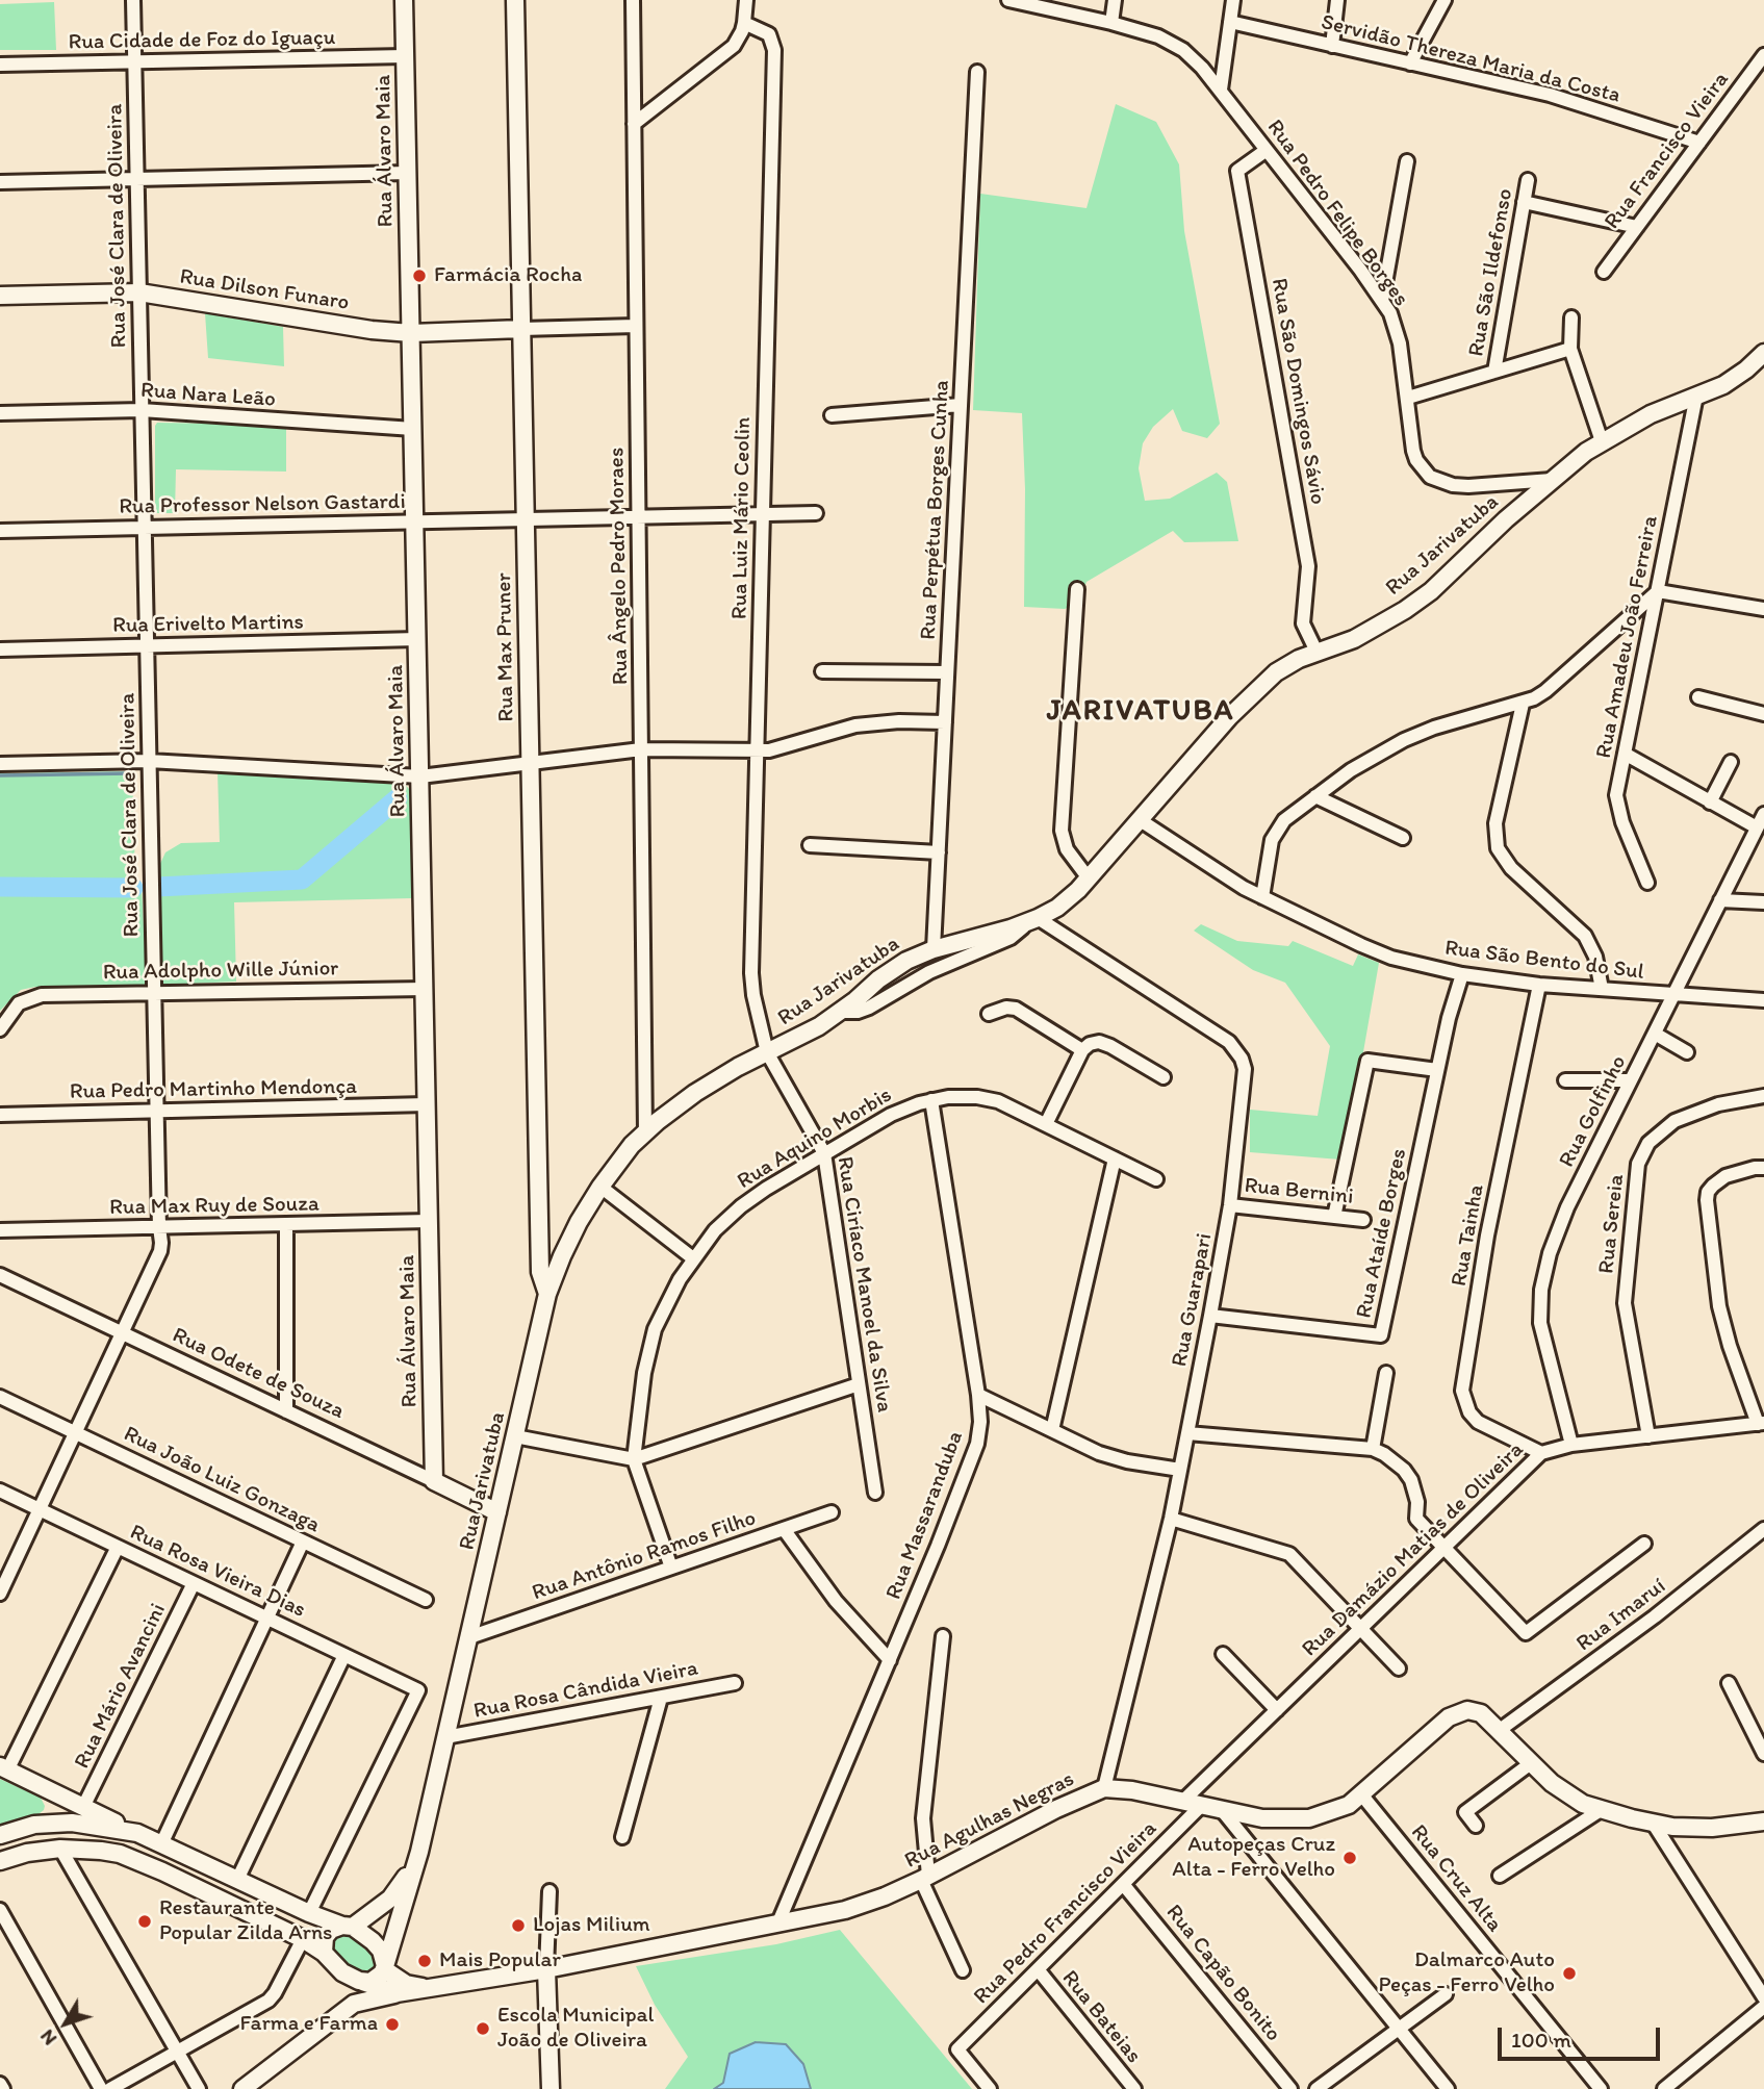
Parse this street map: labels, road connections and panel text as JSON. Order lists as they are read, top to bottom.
{
  "streets": {
    "street": [
      "Rua Cidade de Foz do Iguaçu",
      "Servidão Thereza Maria da Costa",
      "Rua Álvaro Maia",
      "Rua Francisco Vieira",
      "Rua Pedro Felipe Borges",
      "Rua José Clara de Oliveira",
      "Rua São Ildefonso",
      "Rua Dilson Funaro",
      "Rua São Domingos Sávio",
      "Rua Nara Leão",
      "Rua Professor Nelson Gastardi",
      "Rua Perpétua Borges Cunha",
      "Rua Luiz Mário Ceolin",
      "Rua Jarivatuba",
      "Rua Ângelo Pedro Moraes",
      "Rua Erivelto Martins",
      "Rua Amadeu João Ferreira",
      "Rua Max Pruner",
      "Rua São Bento do Sul",
      "Rua Adolpho Wille Júnior",
      "Rua Pedro Martinho Mendonça",
      "Rua Golfinho",
      "Rua Aquino Morbis",
      "Rua Bernini",
      "Rua Max Ruy de Souza",
      "Rua Sereia",
      "Rua Ataíde Borges",
      "Rua Tainha",
      "Rua Ciríaco Manoel da Silva",
      "Rua Guarapari",
      "Rua Odete de Souza",
      "Rua João Luiz Gonzaga",
      "Rua Massaranduba",
      "Rua Damázio Matias de Oliveira",
      "Rua Antônio Ramos Filho",
      "Rua Rosa Vieira Dias",
      "Rua Imaruí",
      "Rua Mário Avancini",
      "Rua Rosa Cândida Vieira",
      "Rua Agulhas Negras",
      "Rua Cruz Alta",
      "Rua Pedro Francisco Vieira",
      "Rua Capão Bonito",
      "Rua Bateias"
    ]
  },
  "crossings": [
    ["Rua Cidade de Foz do Iguaçu", "Rua Álvaro Maia"],
    ["Rua Cidade de Foz do Iguaçu", "Rua José Clara de Oliveira"],
    ["Servidão Thereza Maria da Costa", "Rua Francisco Vieira"],
    ["Rua Álvaro Maia", "Rua Dilson Funaro"],
    ["Rua Álvaro Maia", "Rua Nara Leão"],
    ["Rua Álvaro Maia", "Rua Professor Nelson Gastardi"],
    ["Rua Álvaro Maia", "Rua Erivelto Martins"],
    ["Rua Álvaro Maia", "Rua Adolpho Wille Júnior"],
    ["Rua Álvaro Maia", "Rua Pedro Martinho Mendonça"],
    ["Rua Álvaro Maia", "Rua Max Ruy de Souza"],
    ["Rua Álvaro Maia", "Rua Odete de Souza"],
    ["Rua Pedro Felipe Borges", "Rua São Domingos Sávio"],
    ["Rua Pedro Felipe Borges", "Rua Jarivatuba"],
    ["Rua José Clara de Oliveira", "Rua Dilson Funaro"],
    ["Rua José Clara de Oliveira", "Rua Nara Leão"],
    ["Rua José Clara de Oliveira", "Rua Professor Nelson Gastardi"],
    ["Rua José Clara de Oliveira", "Rua Erivelto Martins"],
    ["Rua José Clara de Oliveira", "Rua Adolpho Wille Júnior"],
    ["Rua José Clara de Oliveira", "Rua Pedro Martinho Mendonça"],
    ["Rua José Clara de Oliveira", "Rua Max Ruy de Souza"],
    ["Rua José Clara de Oliveira", "Rua Odete de Souza"],
    ["Rua José Clara de Oliveira", "Rua João Luiz Gonzaga"],
    ["Rua José Clara de Oliveira", "Rua Rosa Vieira Dias"],
    ["Rua Dilson Funaro", "Rua Max Pruner"],
    ["Rua São Domingos Sávio", "Rua Jarivatuba"],
    ["Rua Professor Nelson Gastardi", "Rua Luiz Mário Ceolin"],
    ["Rua Professor Nelson Gastardi", "Rua Ângelo Pedro Moraes"],
    ["Rua Professor Nelson Gastardi", "Rua Max Pruner"],
    ["Rua Perpétua Borges Cunha", "Rua Jarivatuba"],
    ["Rua Luiz Mário Ceolin", "Rua Jarivatuba"],
    ["Rua Luiz Mário Ceolin", "Rua Ciríaco Manoel da Silva"],
    ["Rua Jarivatuba", "Rua Ângelo Pedro Moraes"],
    ["Rua Jarivatuba", "Rua Amadeu João Ferreira"],
    ["Rua Jarivatuba", "Rua Max Pruner"],
    ["Rua Jarivatuba", "Rua São Bento do Sul"],
    ["Rua Jarivatuba", "Rua Ciríaco Manoel da Silva"],
    ["Rua Jarivatuba", "Rua Guarapari"],
    ["Rua Jarivatuba", "Rua Odete de Souza"],
    ["Rua Jarivatuba", "Rua Antônio Ramos Filho"],
    ["Rua Jarivatuba", "Rua Rosa Cândida Vieira"],
    ["Rua Jarivatuba", "Rua Agulhas Negras"],
    ["Rua São Bento do Sul", "Rua Golfinho"],
    ["Rua São Bento do Sul", "Rua Ataíde Borges"],
    ["Rua São Bento do Sul", "Rua Tainha"],
    ["Rua Golfinho", "Rua Damázio Matias de Oliveira"],
    ["Rua Aquino Morbis", "Rua Ciríaco Manoel da Silva"],
    ["Rua Aquino Morbis", "Rua Massaranduba"],
    ["Rua Aquino Morbis", "Rua Antônio Ramos Filho"],
    ["Rua Bernini", "Rua Guarapari"],
    ["Rua Sereia", "Rua Damázio Matias de Oliveira"],
    ["Rua Ataíde Borges", "Rua Guarapari"],
    ["Rua Tainha", "Rua Damázio Matias de Oliveira"],
    ["Rua Guarapari", "Rua Agulhas Negras"],
    ["Rua Massaranduba", "Rua Agulhas Negras"],
    ["Rua Damázio Matias de Oliveira", "Rua Agulhas Negras"],
    ["Rua Rosa Vieira Dias", "Rua Mário Avancini"],
    ["Rua Imaruí", "Rua Agulhas Negras"],
    ["Rua Agulhas Negras", "Rua Cruz Alta"],
    ["Rua Agulhas Negras", "Rua Pedro Francisco Vieira"],
    ["Rua Pedro Francisco Vieira", "Rua Capão Bonito"],
    ["Rua Pedro Francisco Vieira", "Rua Bateias"]
  ],
  "districts": ["JARIVATUBA"],
  "places": [
    "Farmácia Rocha",
    "Autopeças Cruz Alta - Ferro Velho",
    "Restaurante Popular Zilda Arns",
    "Lojas Milium",
    "Mais Popular",
    "Dalmarco Auto Peças - Ferro Velho",
    "Farma e Farma",
    "Escola Municipal João de Oliveira"
  ],
  "scale_bar": "100 m",
  "north": "bottom left"
}
